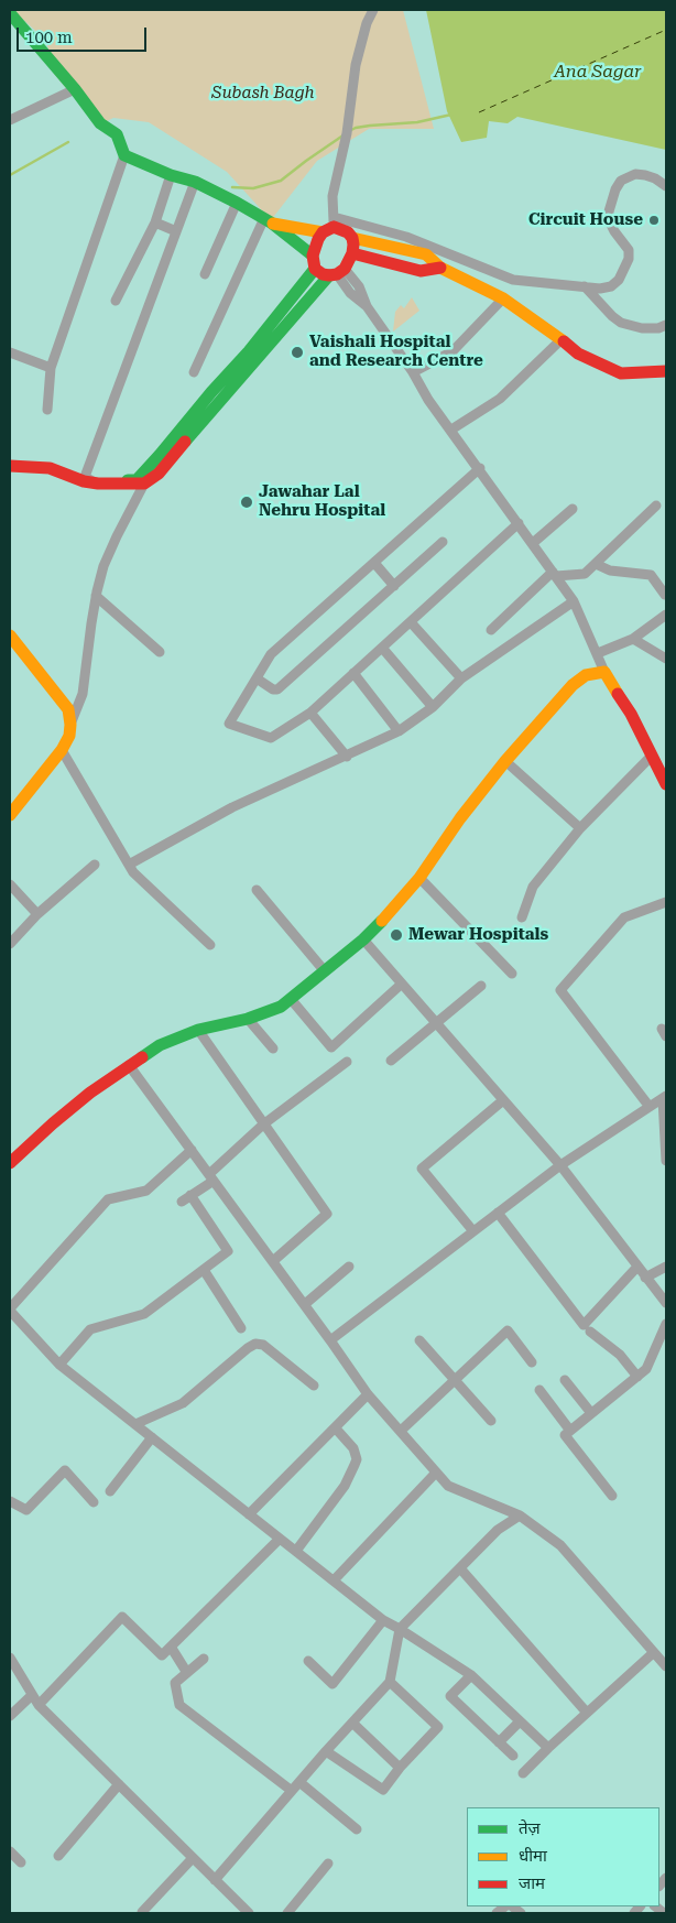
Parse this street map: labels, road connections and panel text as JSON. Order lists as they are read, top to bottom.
{
  "water": ["Ana Sagar"],
  "parks": ["Subash Bagh"],
  "places": [
    "Circuit House",
    "Vaishali Hospital and Research Centre",
    "Jawahar Lal Nehru Hospital",
    "Mewar Hospitals"
  ],
  "legend": ["तेज़", "धीमा", "जाम"],
  "scale_bar": "100 m"
}
